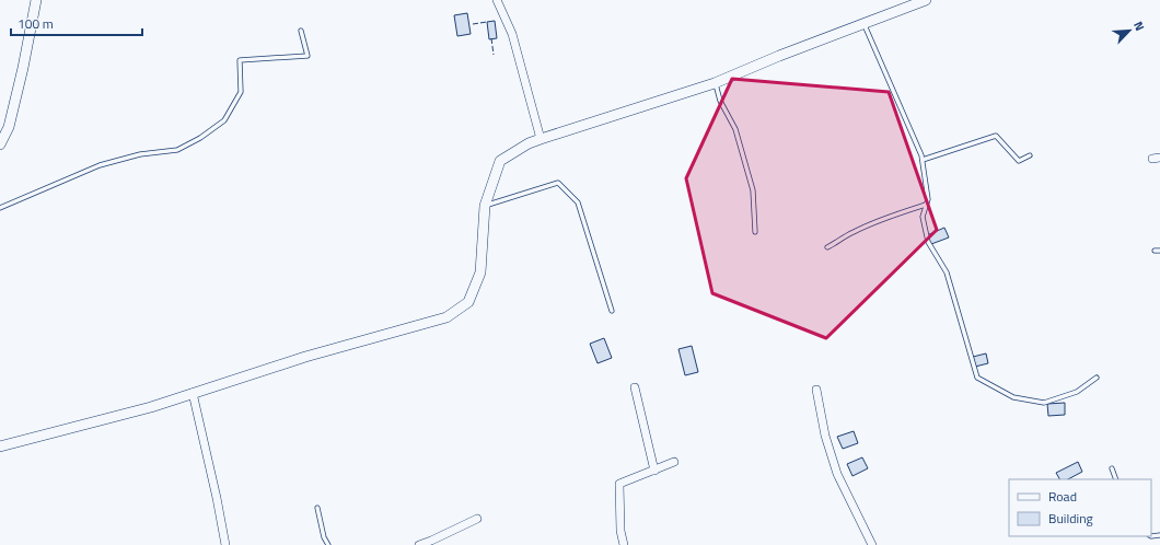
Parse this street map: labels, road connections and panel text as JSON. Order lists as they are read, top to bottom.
{
  "legend": ["Road", "Building"],
  "scale_bar": "100 m",
  "north": "top right"
}
